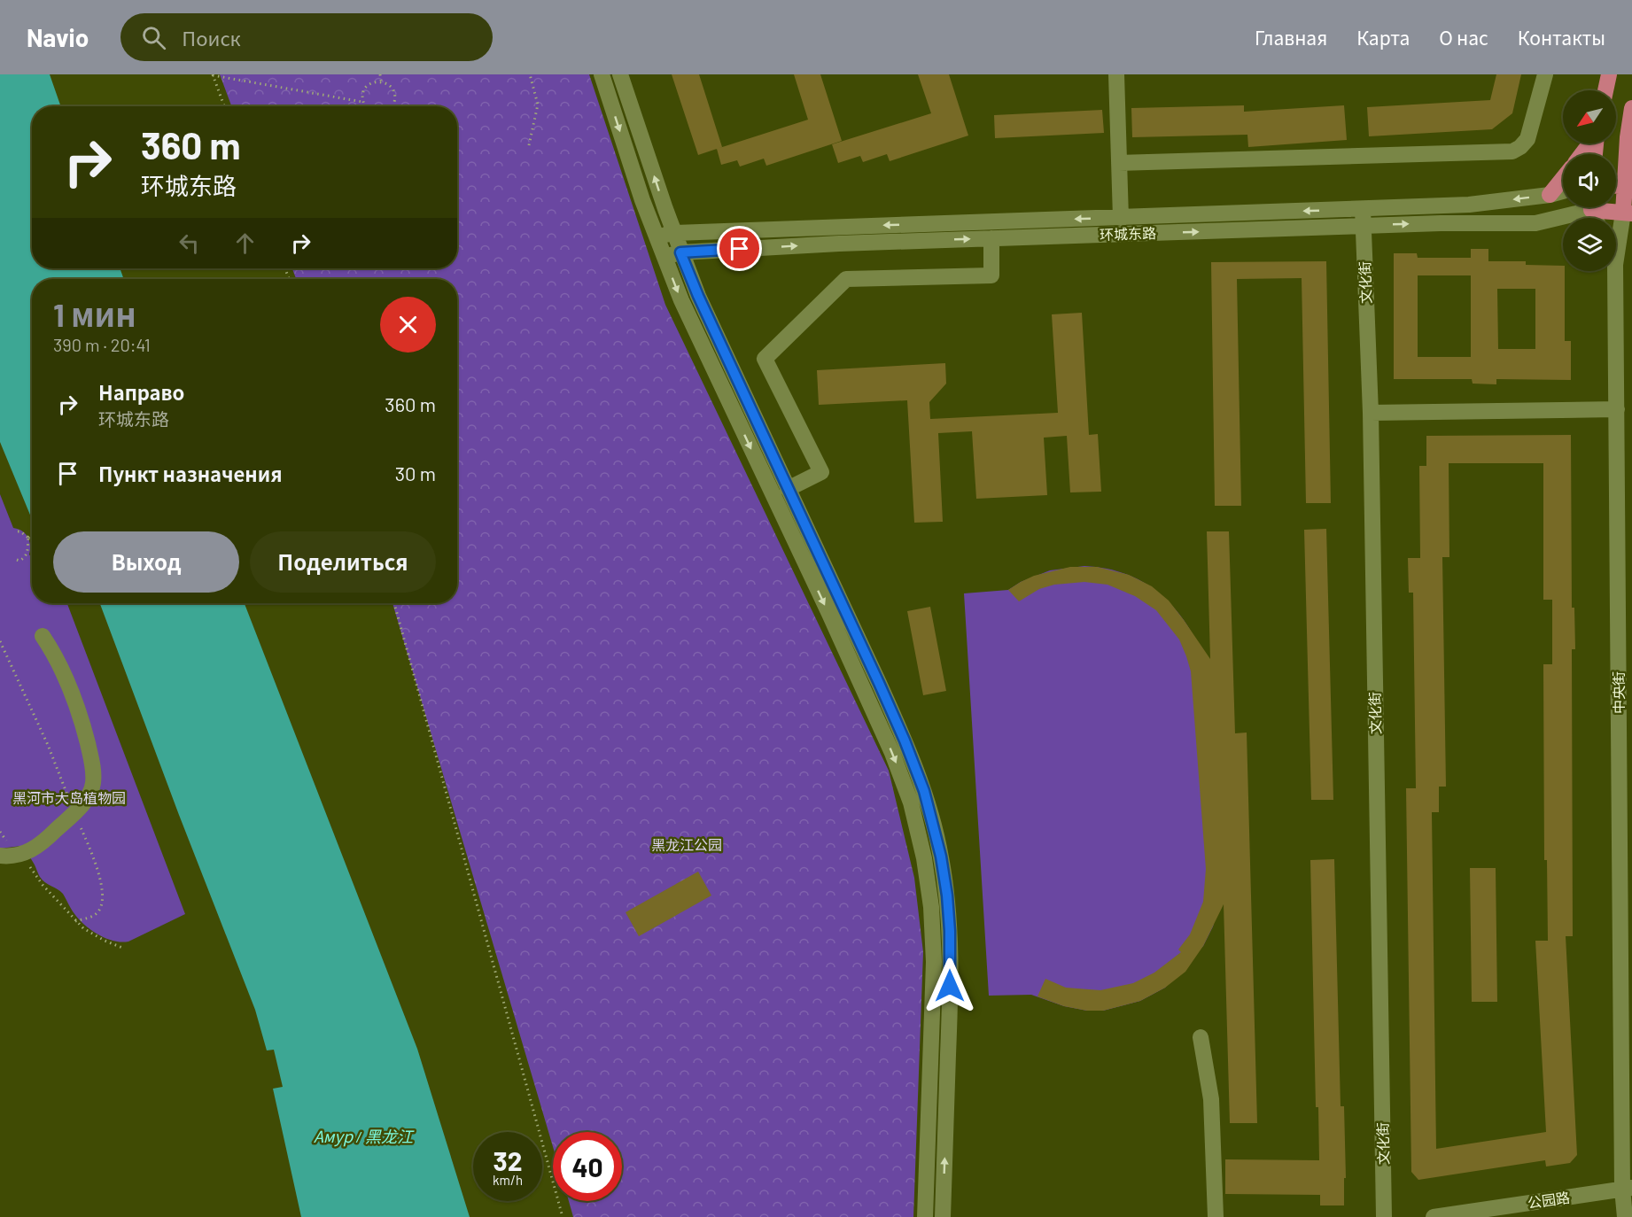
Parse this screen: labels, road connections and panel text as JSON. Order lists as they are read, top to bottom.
{
  "streets": {
    "street": [
      "环城东路",
      "文化街",
      "中央街",
      "公园路"
    ]
  },
  "crossings": [
    ["环城东路", "文化街"],
    ["中央街", "公园路"]
  ],
  "water": ["Амур / 黑龙江"],
  "parks": ["黑河市大岛植物园", "黑龙江公园"],
  "north": "bottom left",
  "page": {
    "header": "Navio",
    "search": "Поиск",
    "nav": [
      "Главная",
      "Карта",
      "О нас",
      "Контакты"
    ],
    "turn": ["360 m", "环城东路"],
    "heading": ["1 мин", "390 m · 20:41"],
    "list": [
      {
        "name": "Направо",
        "note": "环城东路",
        "value": "360 m"
      },
      {
        "name": "Пункт назначения",
        "value": "30 m"
      }
    ],
    "buttons": ["Выход", "Поделиться"],
    "speed": "32 km/h",
    "limit": "40"
  }
}
